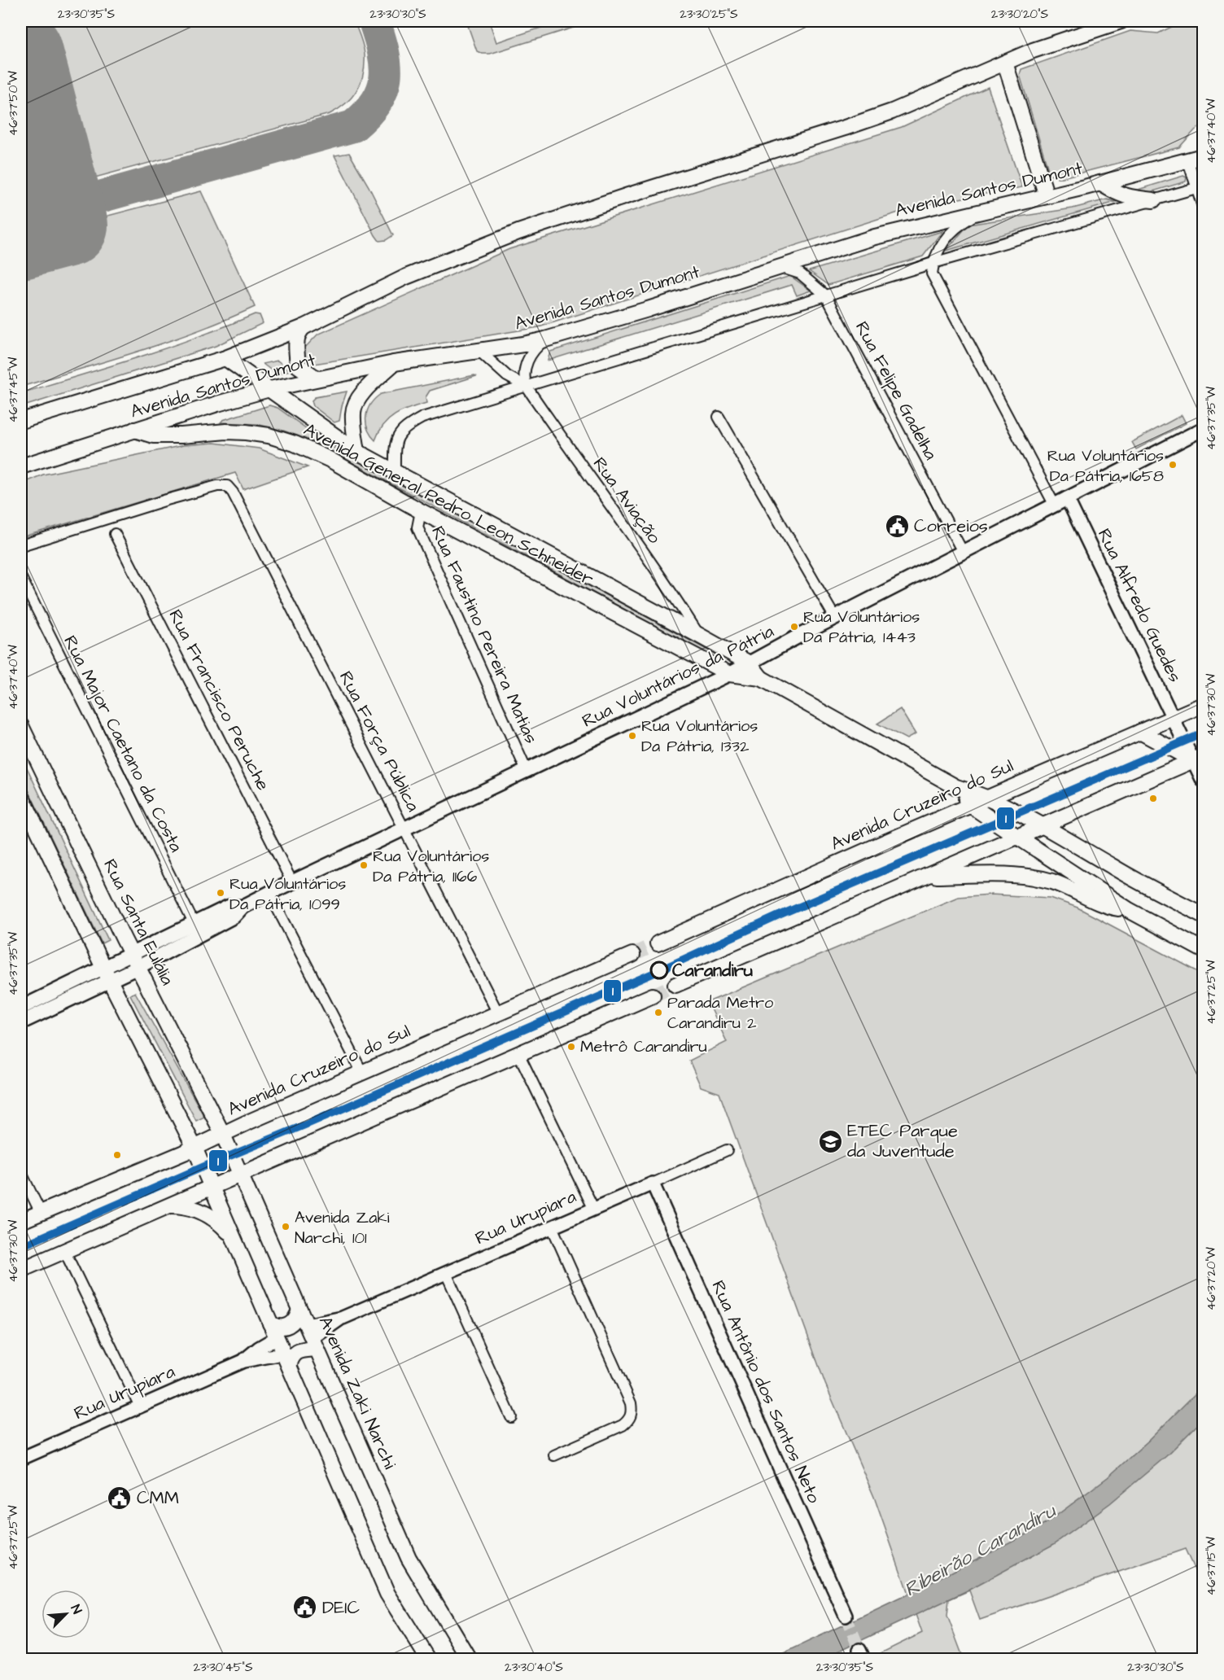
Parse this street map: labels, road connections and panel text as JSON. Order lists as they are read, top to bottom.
{
  "streets": {
    "main road": [
      "Avenida Santos Dumont",
      "Avenida General Pedro Leon Schneider",
      "Rua Voluntários da Pátria",
      "Avenida Cruzeiro do Sul",
      "Rua Santa Eulália",
      "Avenida Zaki Narchi"
    ],
    "street": [
      "Rua Felipe Gadelha",
      "Rua Aviação",
      "Rua Alfredo Guedes",
      "Rua Faustino Pereira Matias",
      "Rua Francisco Peruche",
      "Rua Força Pública",
      "Rua Major Caetano da Costa",
      "Rua Urupiara",
      "Rua Antônio dos Santos Neto"
    ]
  },
  "crossings": [
    ["Avenida Santos Dumont", "Rua Felipe Gadelha"],
    ["Avenida Santos Dumont", "Rua Aviação"],
    ["Avenida Santos Dumont", "Avenida General Pedro Leon Schneider"],
    ["Rua Felipe Gadelha", "Rua Voluntários da Pátria"],
    ["Rua Aviação", "Avenida General Pedro Leon Schneider"],
    ["Avenida General Pedro Leon Schneider", "Rua Faustino Pereira Matias"],
    ["Avenida General Pedro Leon Schneider", "Rua Voluntários da Pátria"],
    ["Rua Alfredo Guedes", "Rua Voluntários da Pátria"],
    ["Rua Alfredo Guedes", "Avenida Cruzeiro do Sul"],
    ["Rua Faustino Pereira Matias", "Rua Voluntários da Pátria"],
    ["Rua Voluntários da Pátria", "Rua Francisco Peruche"],
    ["Rua Voluntários da Pátria", "Rua Força Pública"],
    ["Rua Voluntários da Pátria", "Rua Major Caetano da Costa"],
    ["Rua Voluntários da Pátria", "Rua Santa Eulália"],
    ["Rua Força Pública", "Avenida Cruzeiro do Sul"],
    ["Avenida Cruzeiro do Sul", "Rua Santa Eulália"],
    ["Avenida Cruzeiro do Sul", "Avenida Zaki Narchi"],
    ["Rua Santa Eulália", "Avenida Zaki Narchi"],
    ["Rua Urupiara", "Rua Antônio dos Santos Neto"],
    ["Rua Urupiara", "Avenida Zaki Narchi"]
  ],
  "water": ["Ribeirão Carandiru"],
  "places": {
    "other": [
      "Rua Voluntários Da Pátria, 1658",
      "Rua Voluntários Da Pátria, 1443",
      "Rua Voluntários Da Pátria, 1332",
      "Rua Voluntários Da Pátria, 1166",
      "Rua Voluntários Da Pátria, 1099",
      "Carandiru",
      "Parada Metro Carandiru 2",
      "Metrô Carandiru",
      "Avenida Zaki Narchi, 101"
    ],
    "public building": ["Correios", "CMM", "DEIC"],
    "school or university": ["ETEC Parque da Juventude"]
  },
  "lines": ["transit line 1"],
  "north": "top right",
  "coordinates": [
    "23°30'35\"S",
    "23°30'30\"S",
    "23°30'25\"S",
    "23°30'20\"S",
    "46°37'50\"W",
    "46°37'40\"W",
    "46°37'45\"W",
    "46°37'35\"W",
    "46°37'30\"W",
    "46°37'25\"W",
    "46°37'20\"W",
    "46°37'15\"W",
    "23°30'45\"S",
    "23°30'40\"S"
  ]
}
